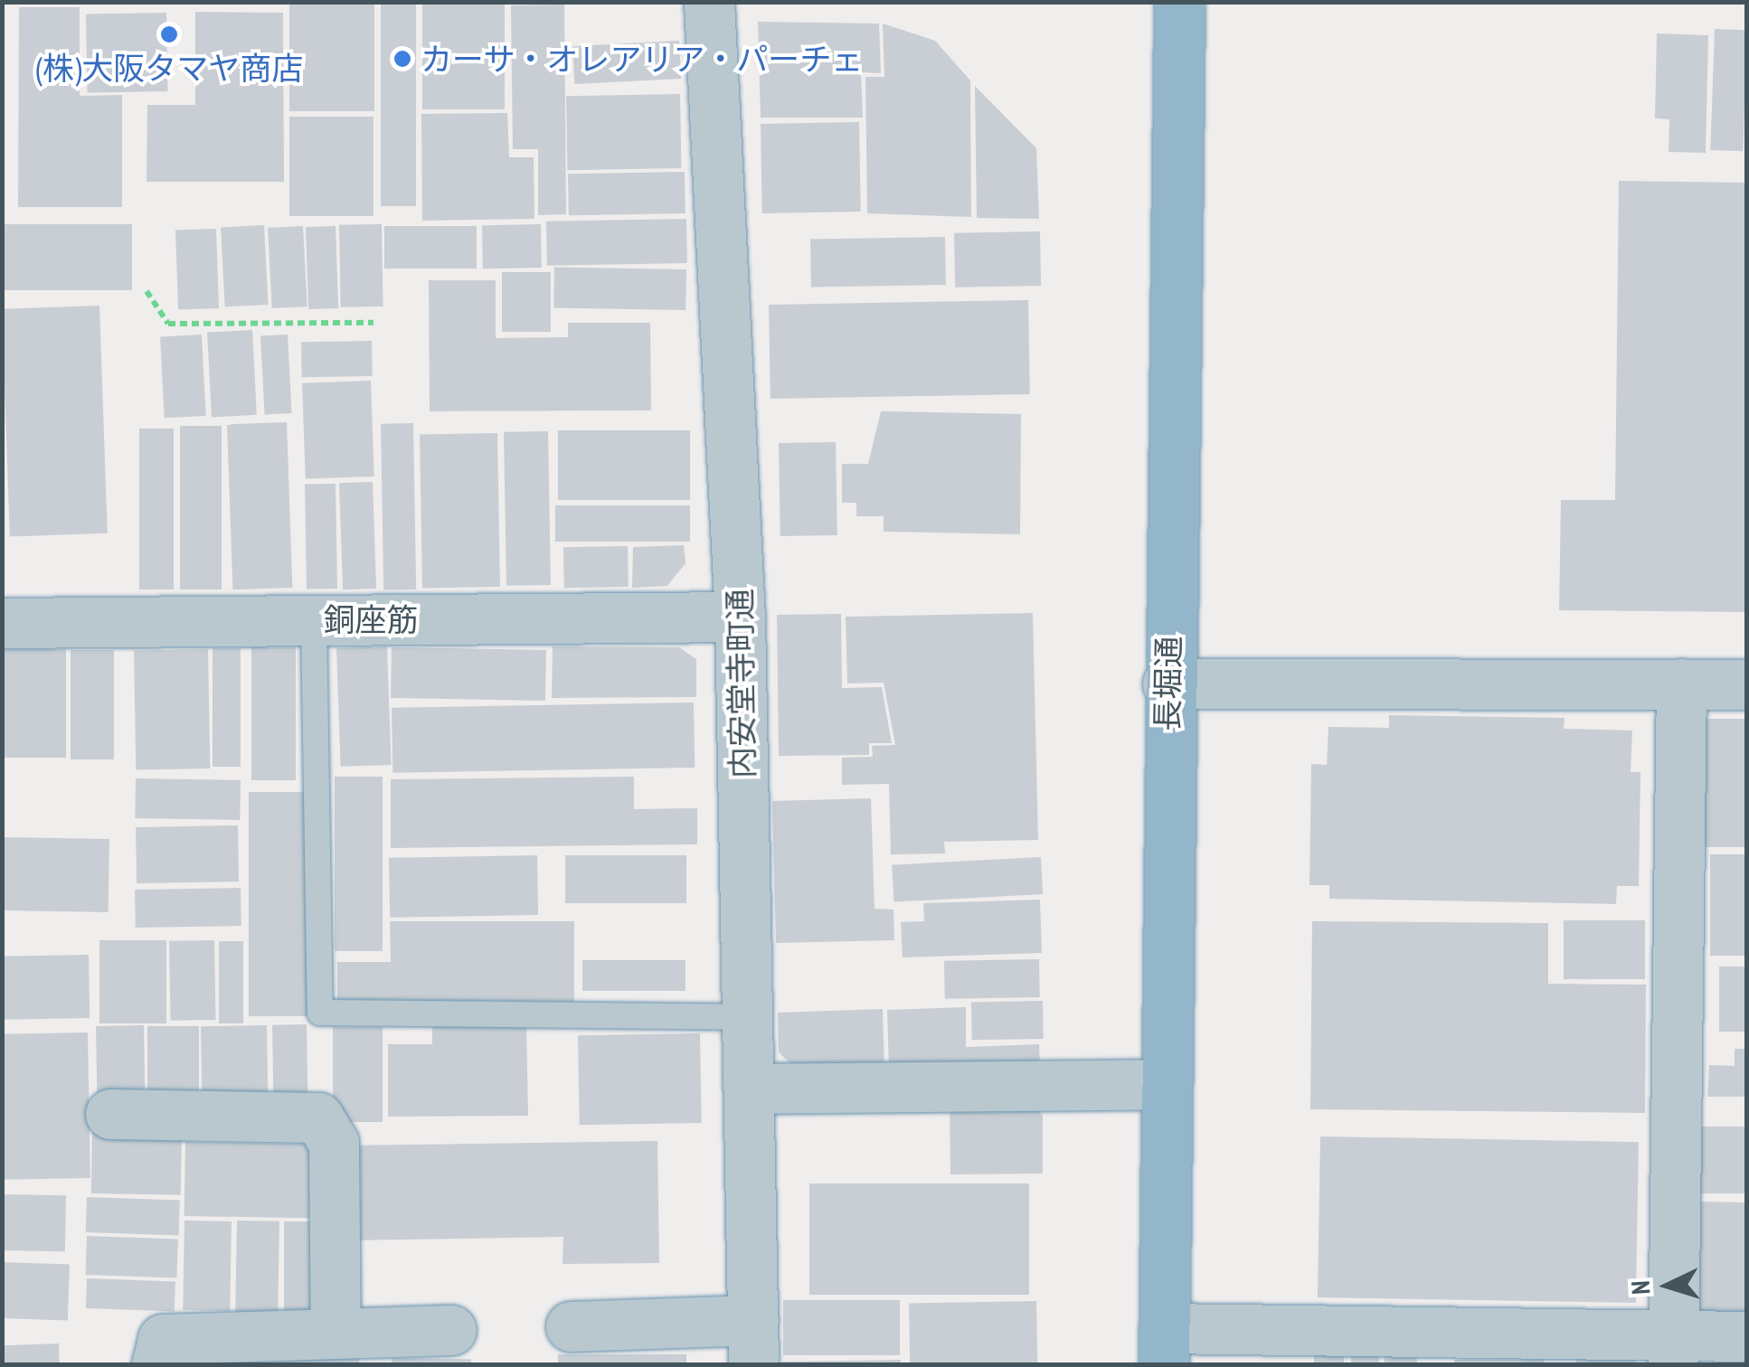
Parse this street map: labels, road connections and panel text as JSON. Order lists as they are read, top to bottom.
{
  "streets": {
    "highway": ["長堀通"],
    "street": ["銅座筋", "内安堂寺町通"]
  },
  "crossings": [
    ["銅座筋", "内安堂寺町通"]
  ],
  "places": ["(株)大阪タマヤ商店", "カーサ・オレアリア・パーチェ"],
  "north": "left"
}
